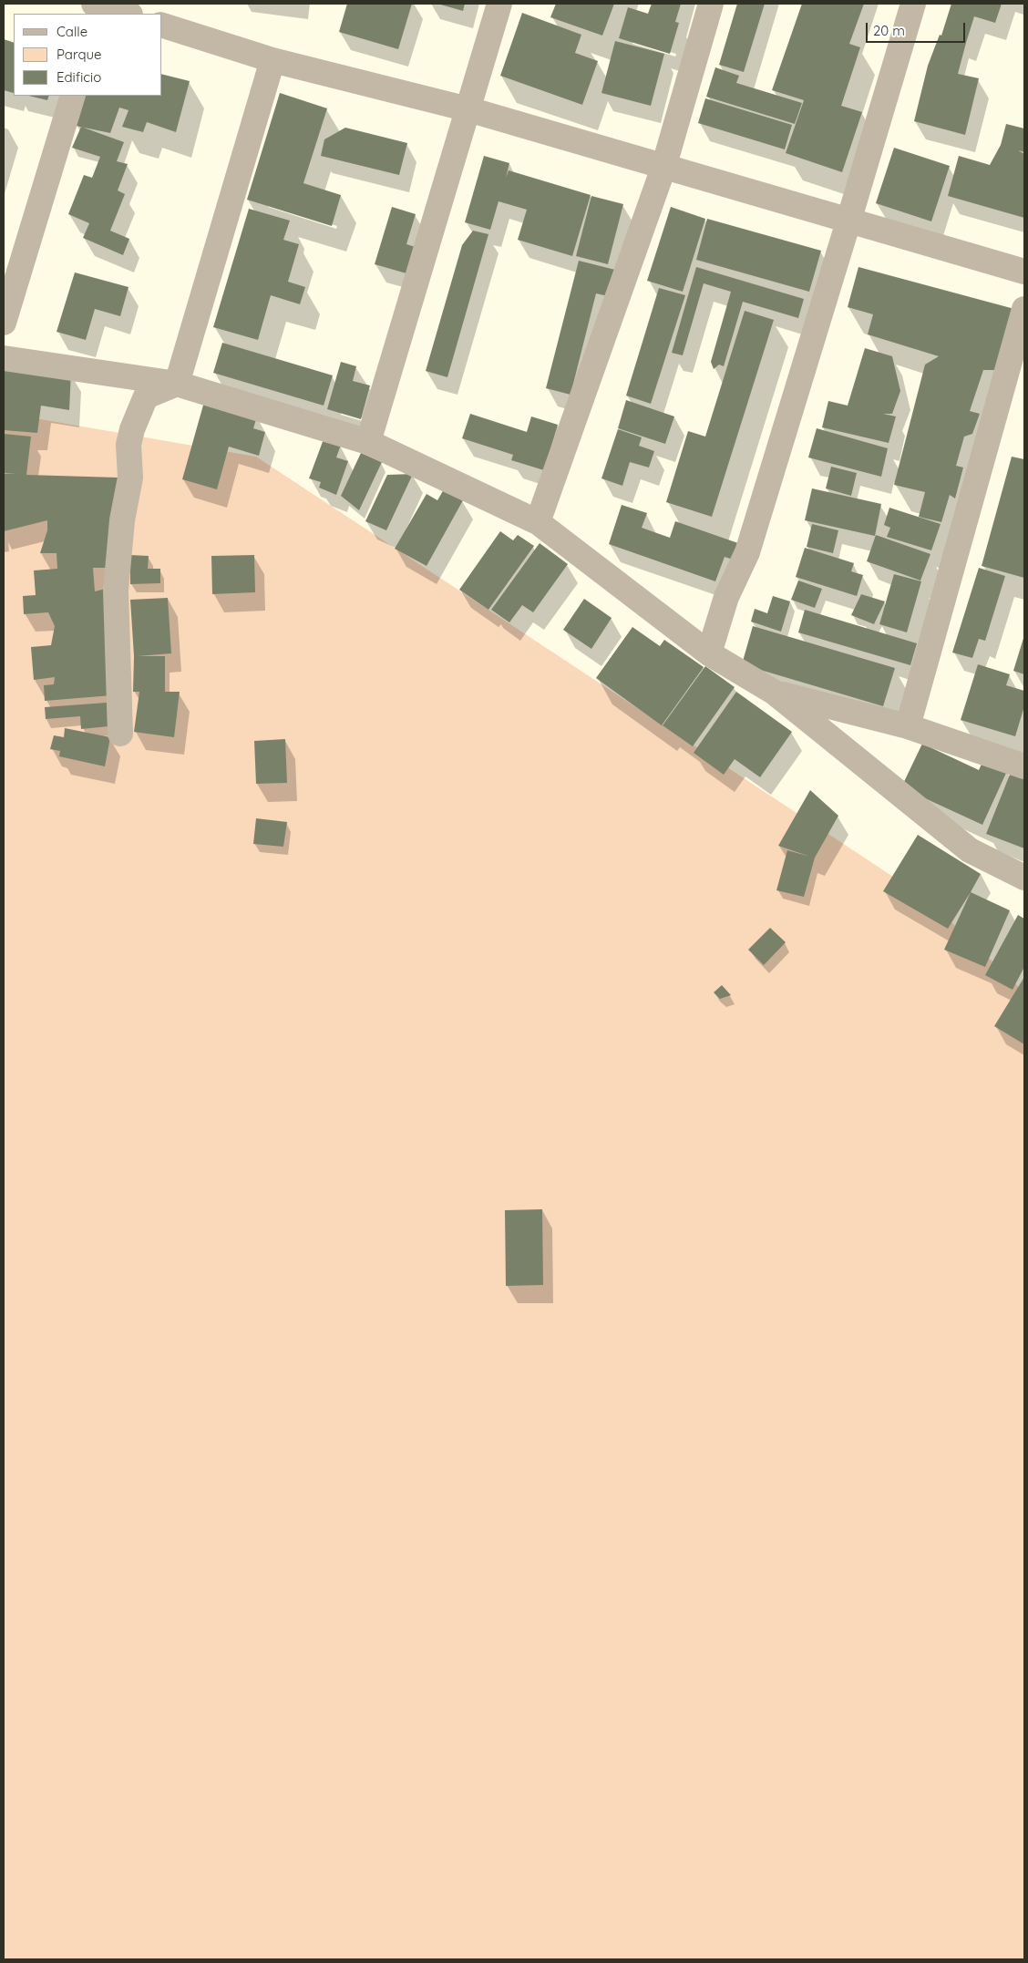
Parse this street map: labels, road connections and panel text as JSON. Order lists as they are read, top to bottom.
{
  "legend": ["Calle", "Parque", "Edificio"],
  "scale_bar": "20 m"
}
